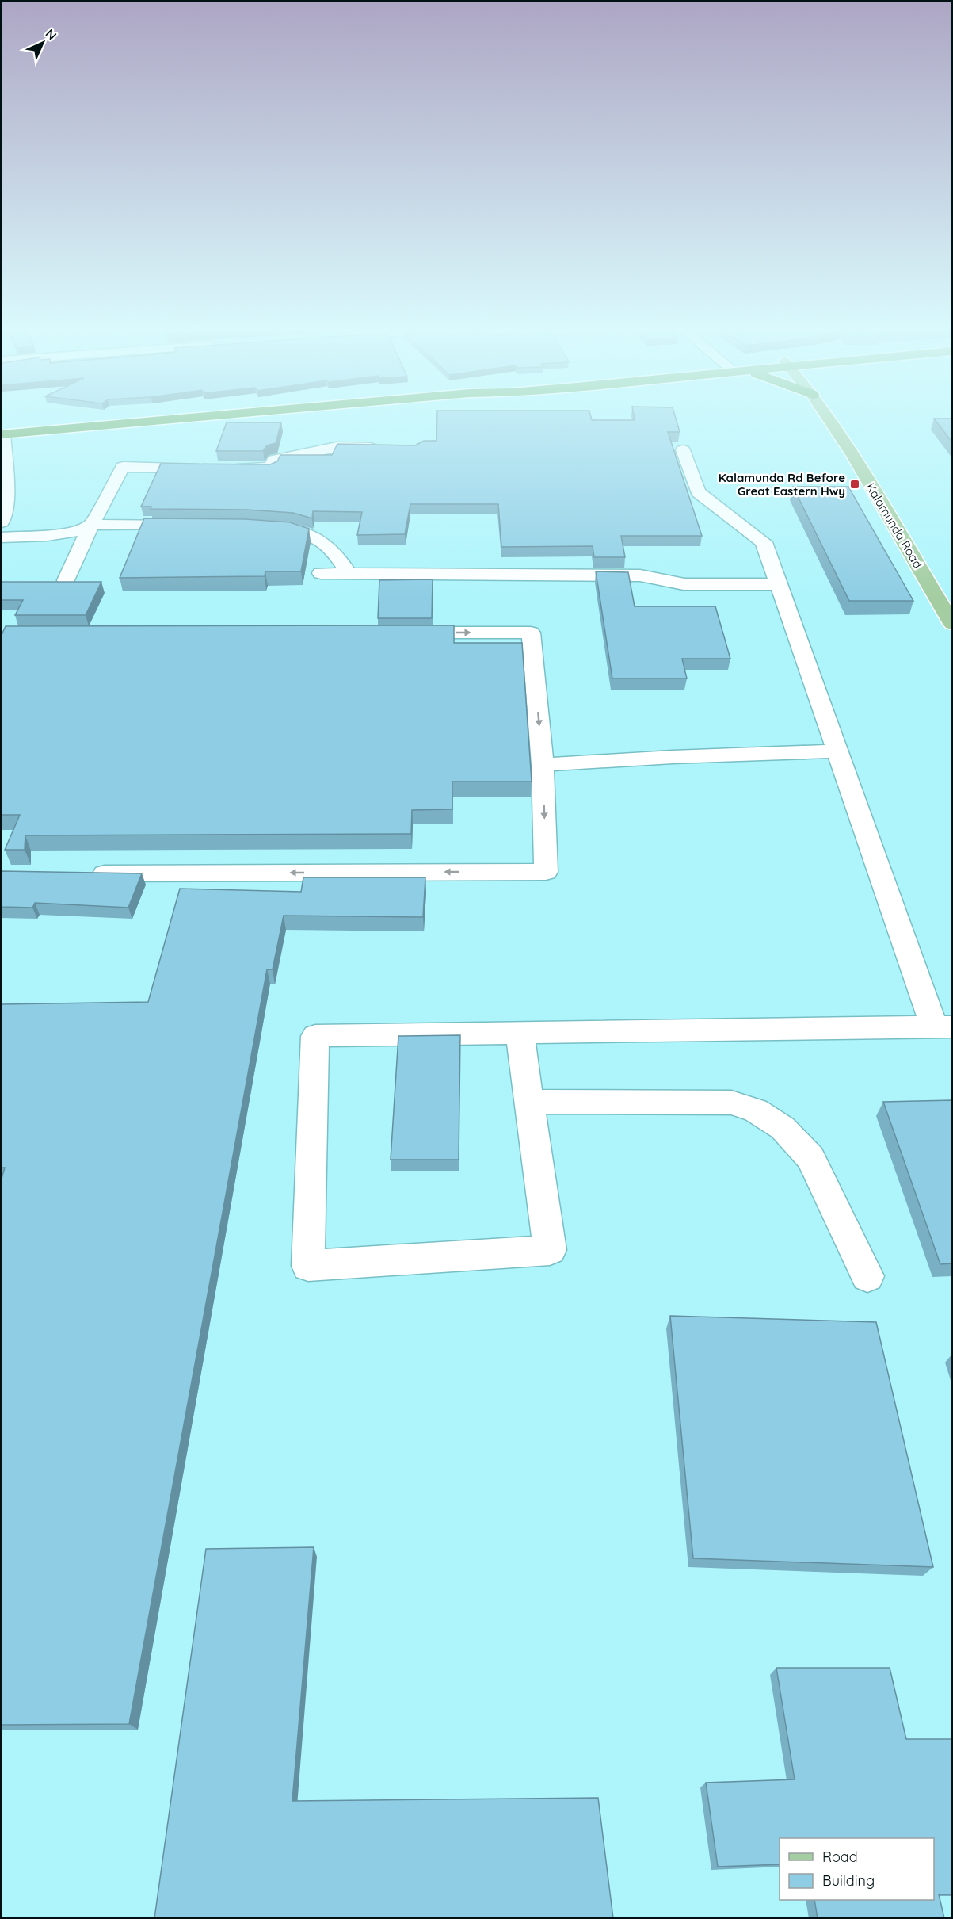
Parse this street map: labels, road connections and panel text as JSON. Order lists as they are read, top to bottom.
{
  "streets": {
    "main road": ["Kalamunda Road"]
  },
  "places": {
    "transit": ["Kalamunda Rd Before Great Eastern Hwy"]
  },
  "legend": ["Road", "Building"],
  "north": "top right"
}
